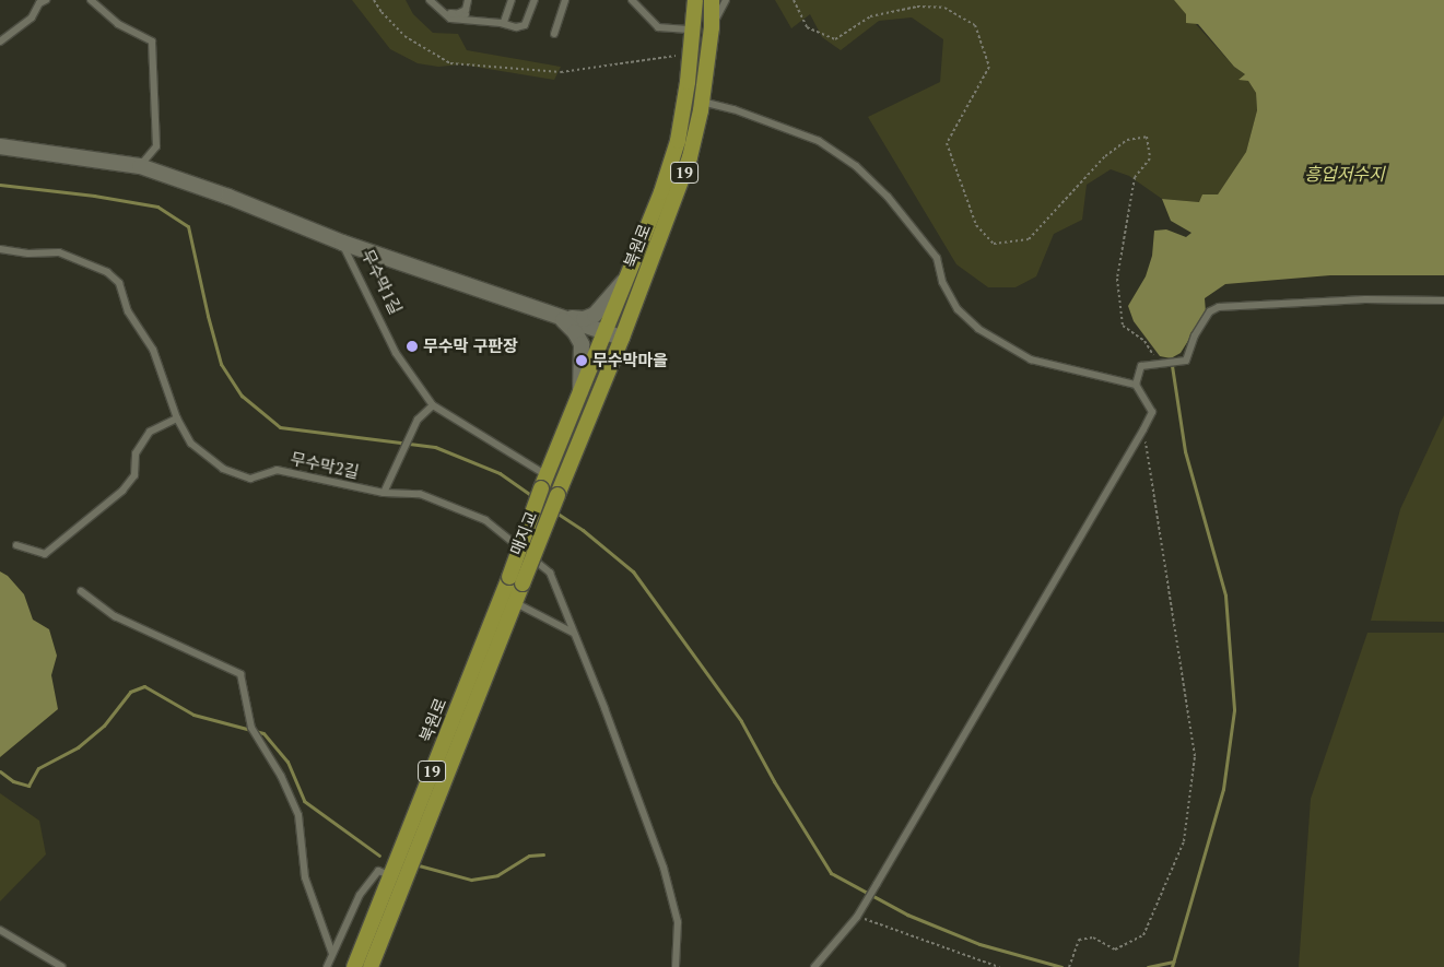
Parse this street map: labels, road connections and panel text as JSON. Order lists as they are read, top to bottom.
{
  "streets": {
    "main road": ["19", "북원로", "매지교"],
    "street": ["무수막1길"],
    "lane": ["무수막2길"]
  },
  "crossings": [
    ["북원로", "무수막1길"],
    ["북원로", "매지교"],
    ["무수막1길", "매지교"]
  ],
  "water": ["흥업저수지"],
  "places": ["무수막 구판장", "무수막마을"]
}
